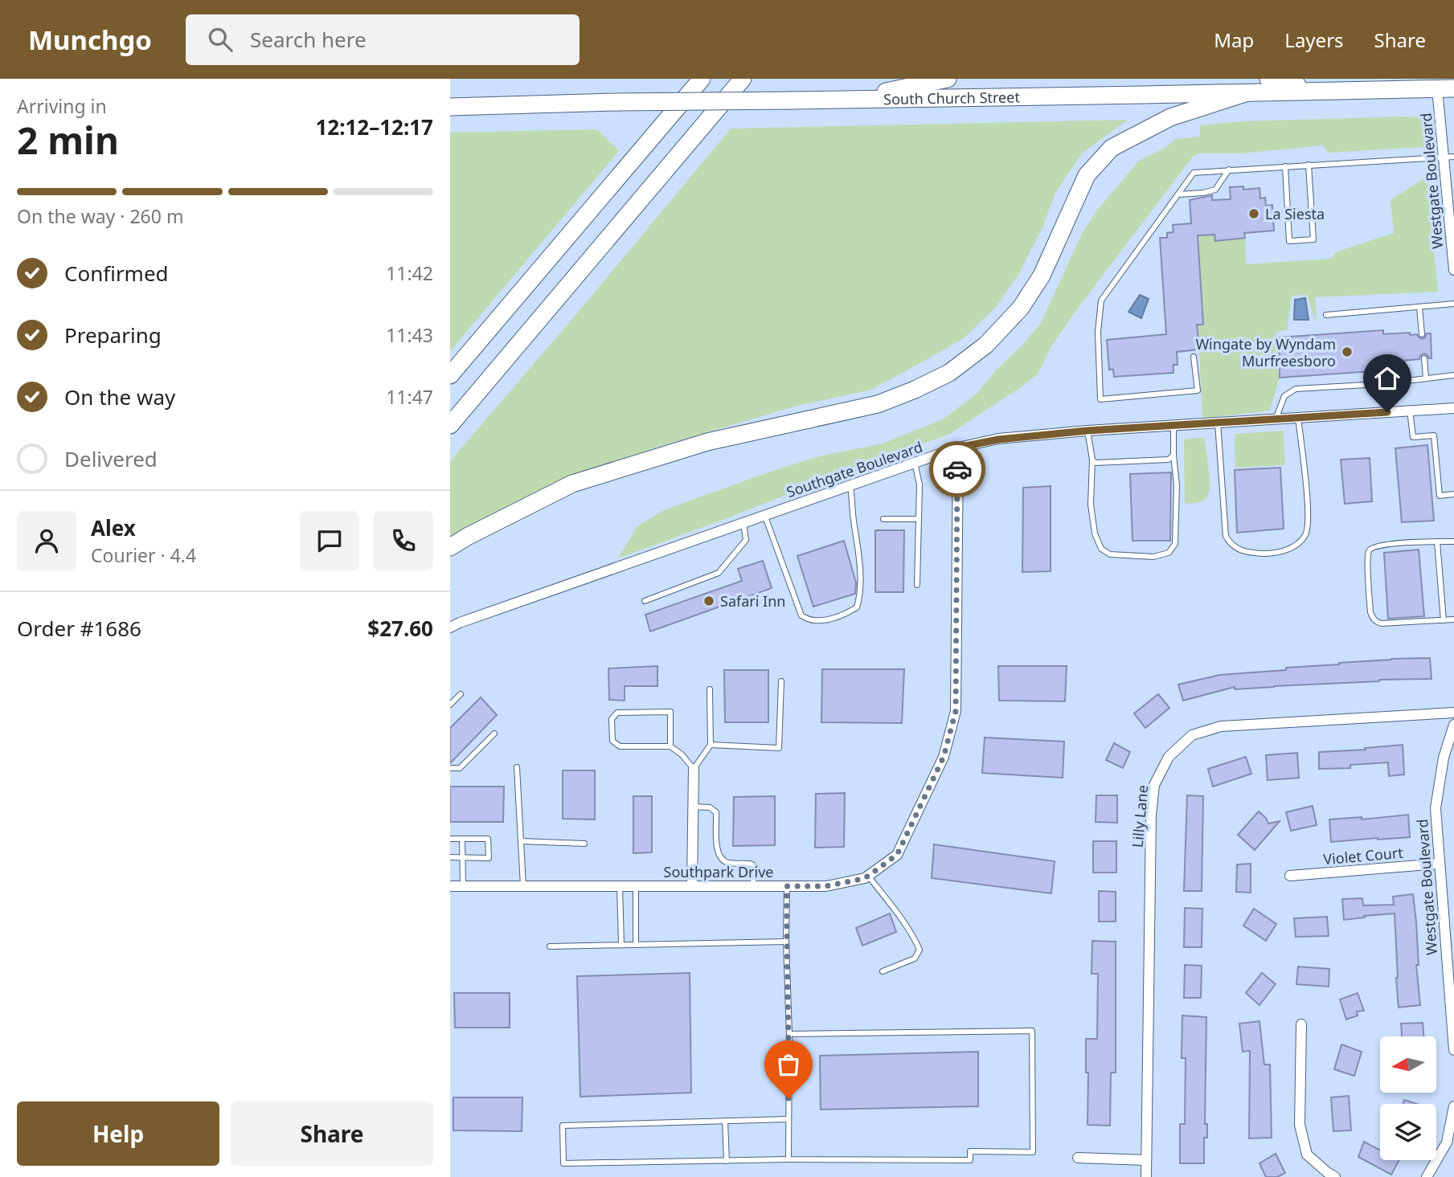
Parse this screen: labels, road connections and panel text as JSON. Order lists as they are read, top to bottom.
{
  "streets": {
    "highway": ["South Church Street"],
    "street": [
      "Westgate Boulevard",
      "Southgate Boulevard",
      "Lilly Lane",
      "Violet Court",
      "Southpark Drive"
    ]
  },
  "crossings": [
    ["South Church Street", "Westgate Boulevard"],
    ["Westgate Boulevard", "Violet Court"],
    ["Southgate Boulevard", "Southpark Drive"]
  ],
  "places": ["La Siesta", "Wingate by Wyndam Murfreesboro", "Safari Inn"],
  "north": "left",
  "page": {
    "header": "Munchgo",
    "search": "Search here",
    "nav": ["Map", "Layers", "Share"],
    "heading": ["2 min", "Arriving in", "12:12–12:17"],
    "panel": [
      "Alex",
      "Courier · 4.4",
      "Order #1686",
      "$27.60"
    ],
    "bar": "On the way · 260 m",
    "list": [
      ["Confirmed", "11:42"],
      ["Preparing", "11:43"],
      ["On the way", "11:47"],
      "Delivered"
    ],
    "buttons": ["Help", "Share"]
  }
}
